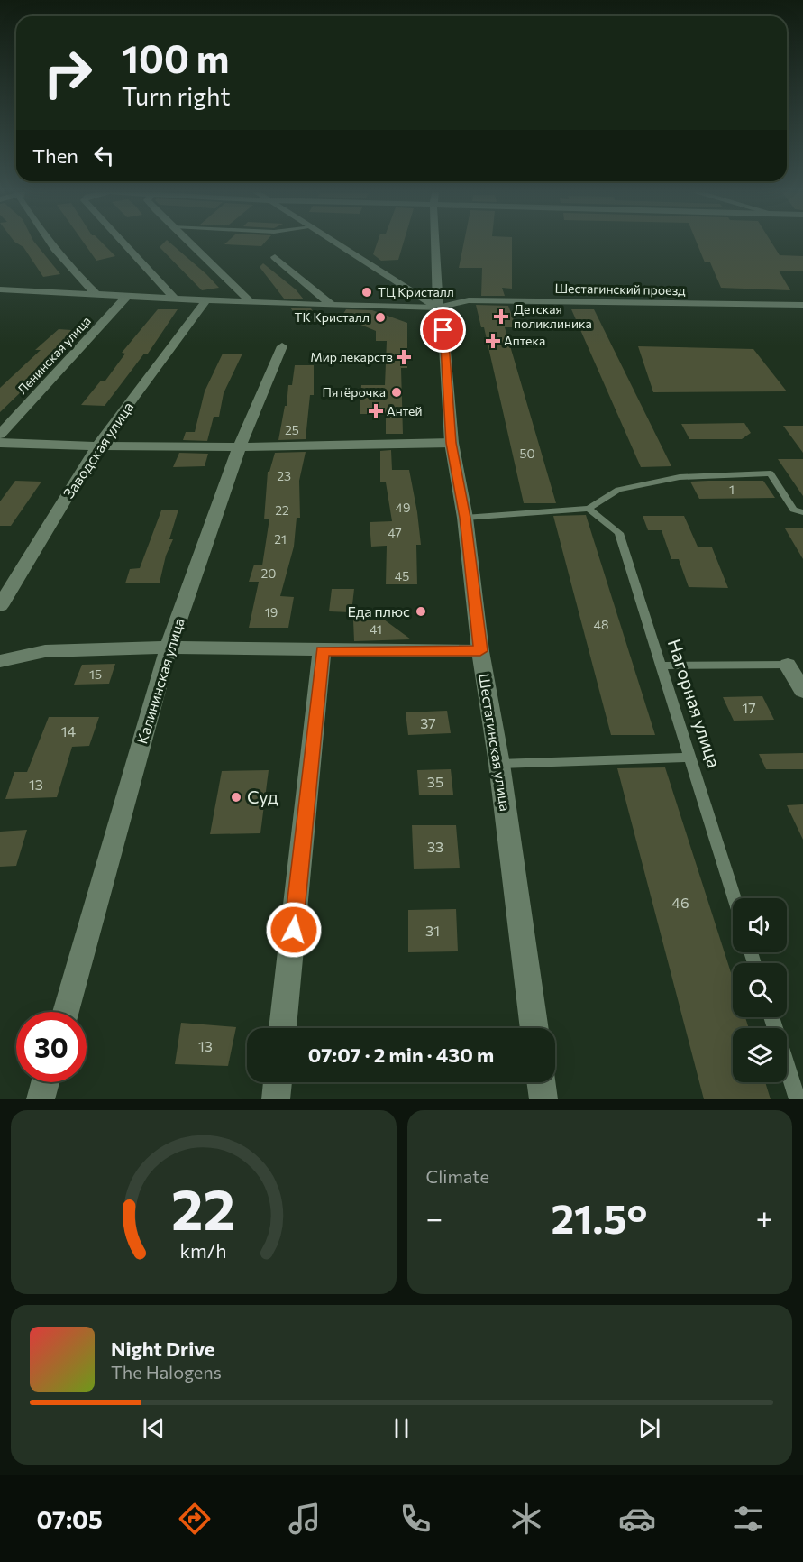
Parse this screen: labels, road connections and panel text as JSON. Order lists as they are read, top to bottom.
{
  "streets": {
    "street": [
      "Шестагинский проезд",
      "Ленинская улица",
      "Заводская улица",
      "Калининская улица",
      "Шестагинская улица"
    ],
    "lane": ["Нагорная улица"]
  },
  "crossings": [
    ["Шестагинский проезд", "Ленинская улица"],
    ["Шестагинский проезд", "Заводская улица"],
    ["Шестагинский проезд", "Шестагинская улица"]
  ],
  "places": {
    "other": [
      "ТЦ Кристалл",
      "ТК Кристалл",
      "Пятёрочка",
      "Еда плюс",
      "Суд"
    ],
    "health": [
      "Детская поликлиника",
      "Аптека",
      "Мир лекарств",
      "Антей"
    ]
  },
  "house_numbers": [
    "25",
    "50",
    "23",
    "1",
    "49",
    "22",
    "47",
    "21",
    "20",
    "45",
    "19",
    "48",
    "41",
    "15",
    "17",
    "37",
    "14",
    "35",
    "13",
    "33",
    "46",
    "31",
    "13"
  ],
  "page": {
    "turn": ["100 m", "Turn right"],
    "then": "Then",
    "limit": "30",
    "trip": "07:07 · 2 min · 430 m",
    "tile": "Climate",
    "heat": ["−", "21.5°", "+"],
    "song": ["Night Drive", "The Halogens"],
    "tabs": "07:05",
    "gauge": ["22", "km/h"]
  }
}
